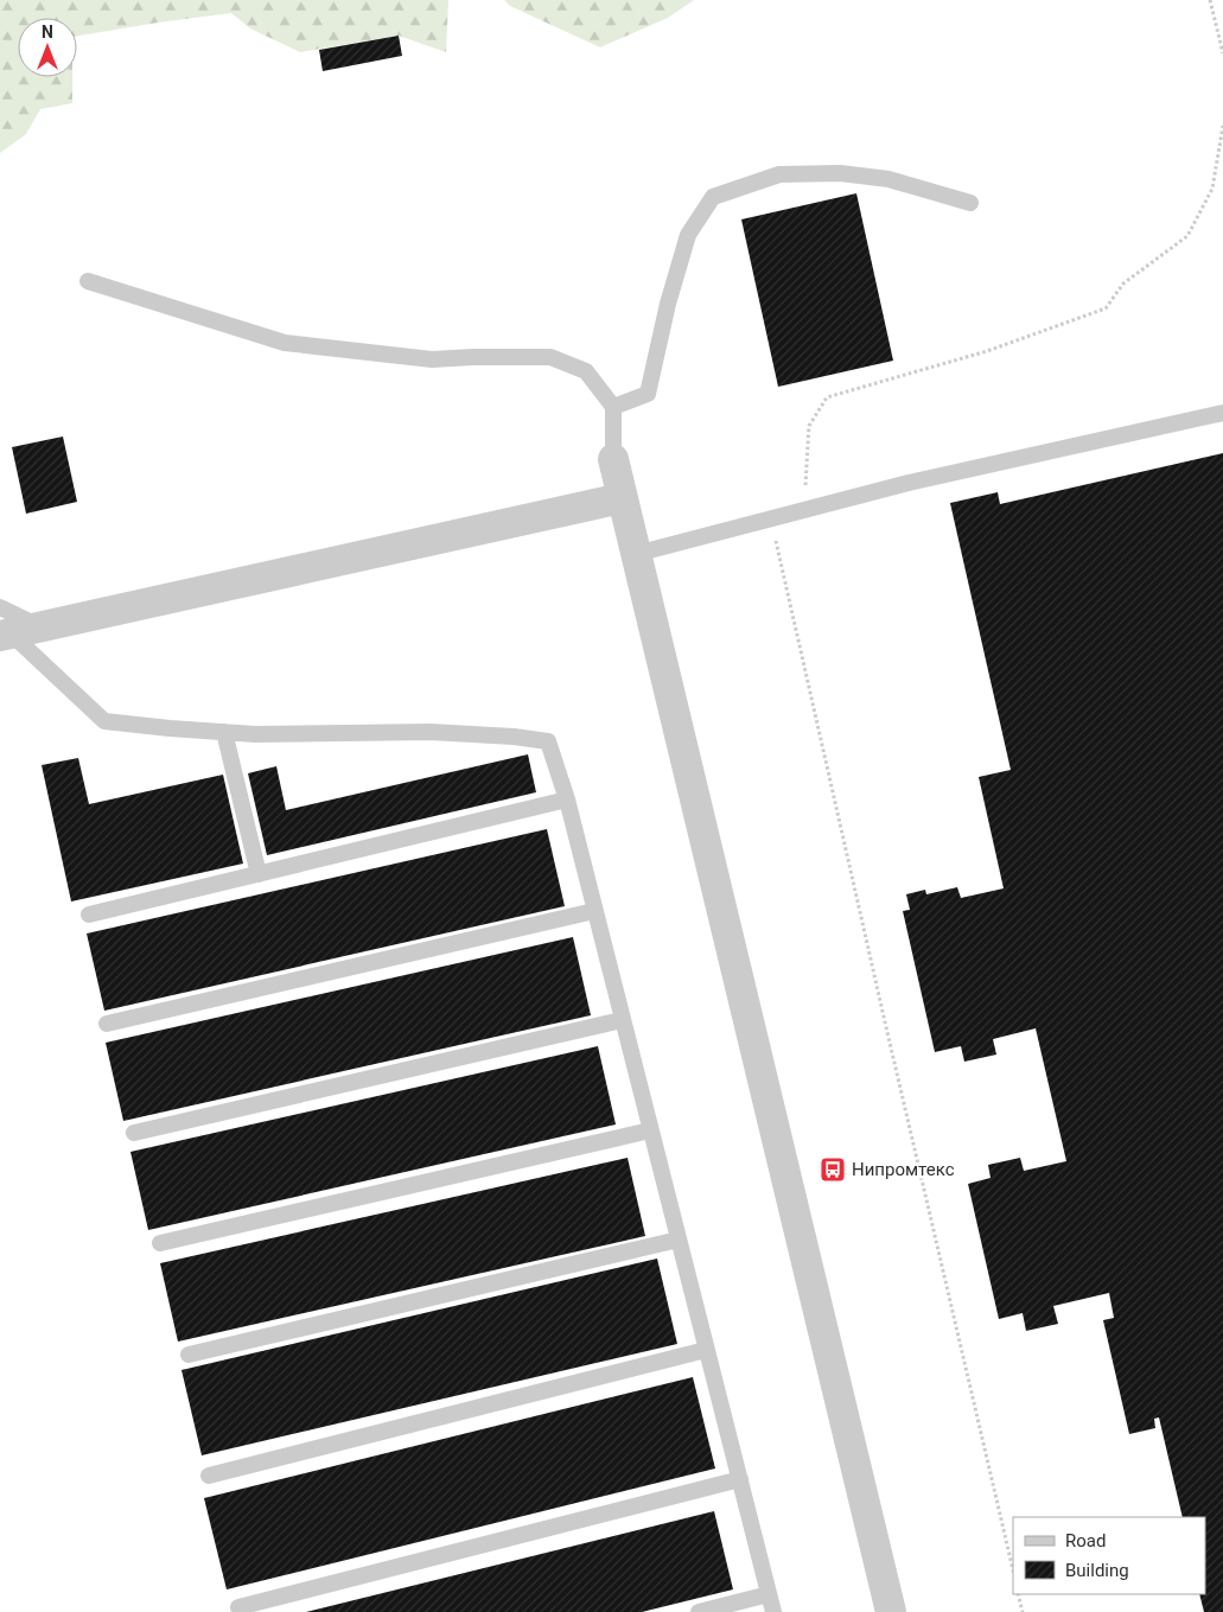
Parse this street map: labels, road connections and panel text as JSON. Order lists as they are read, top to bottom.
{
  "places": {
    "bus stop": ["Нипромтекс"]
  },
  "legend": ["Road", "Building"],
  "north": "top"
}
